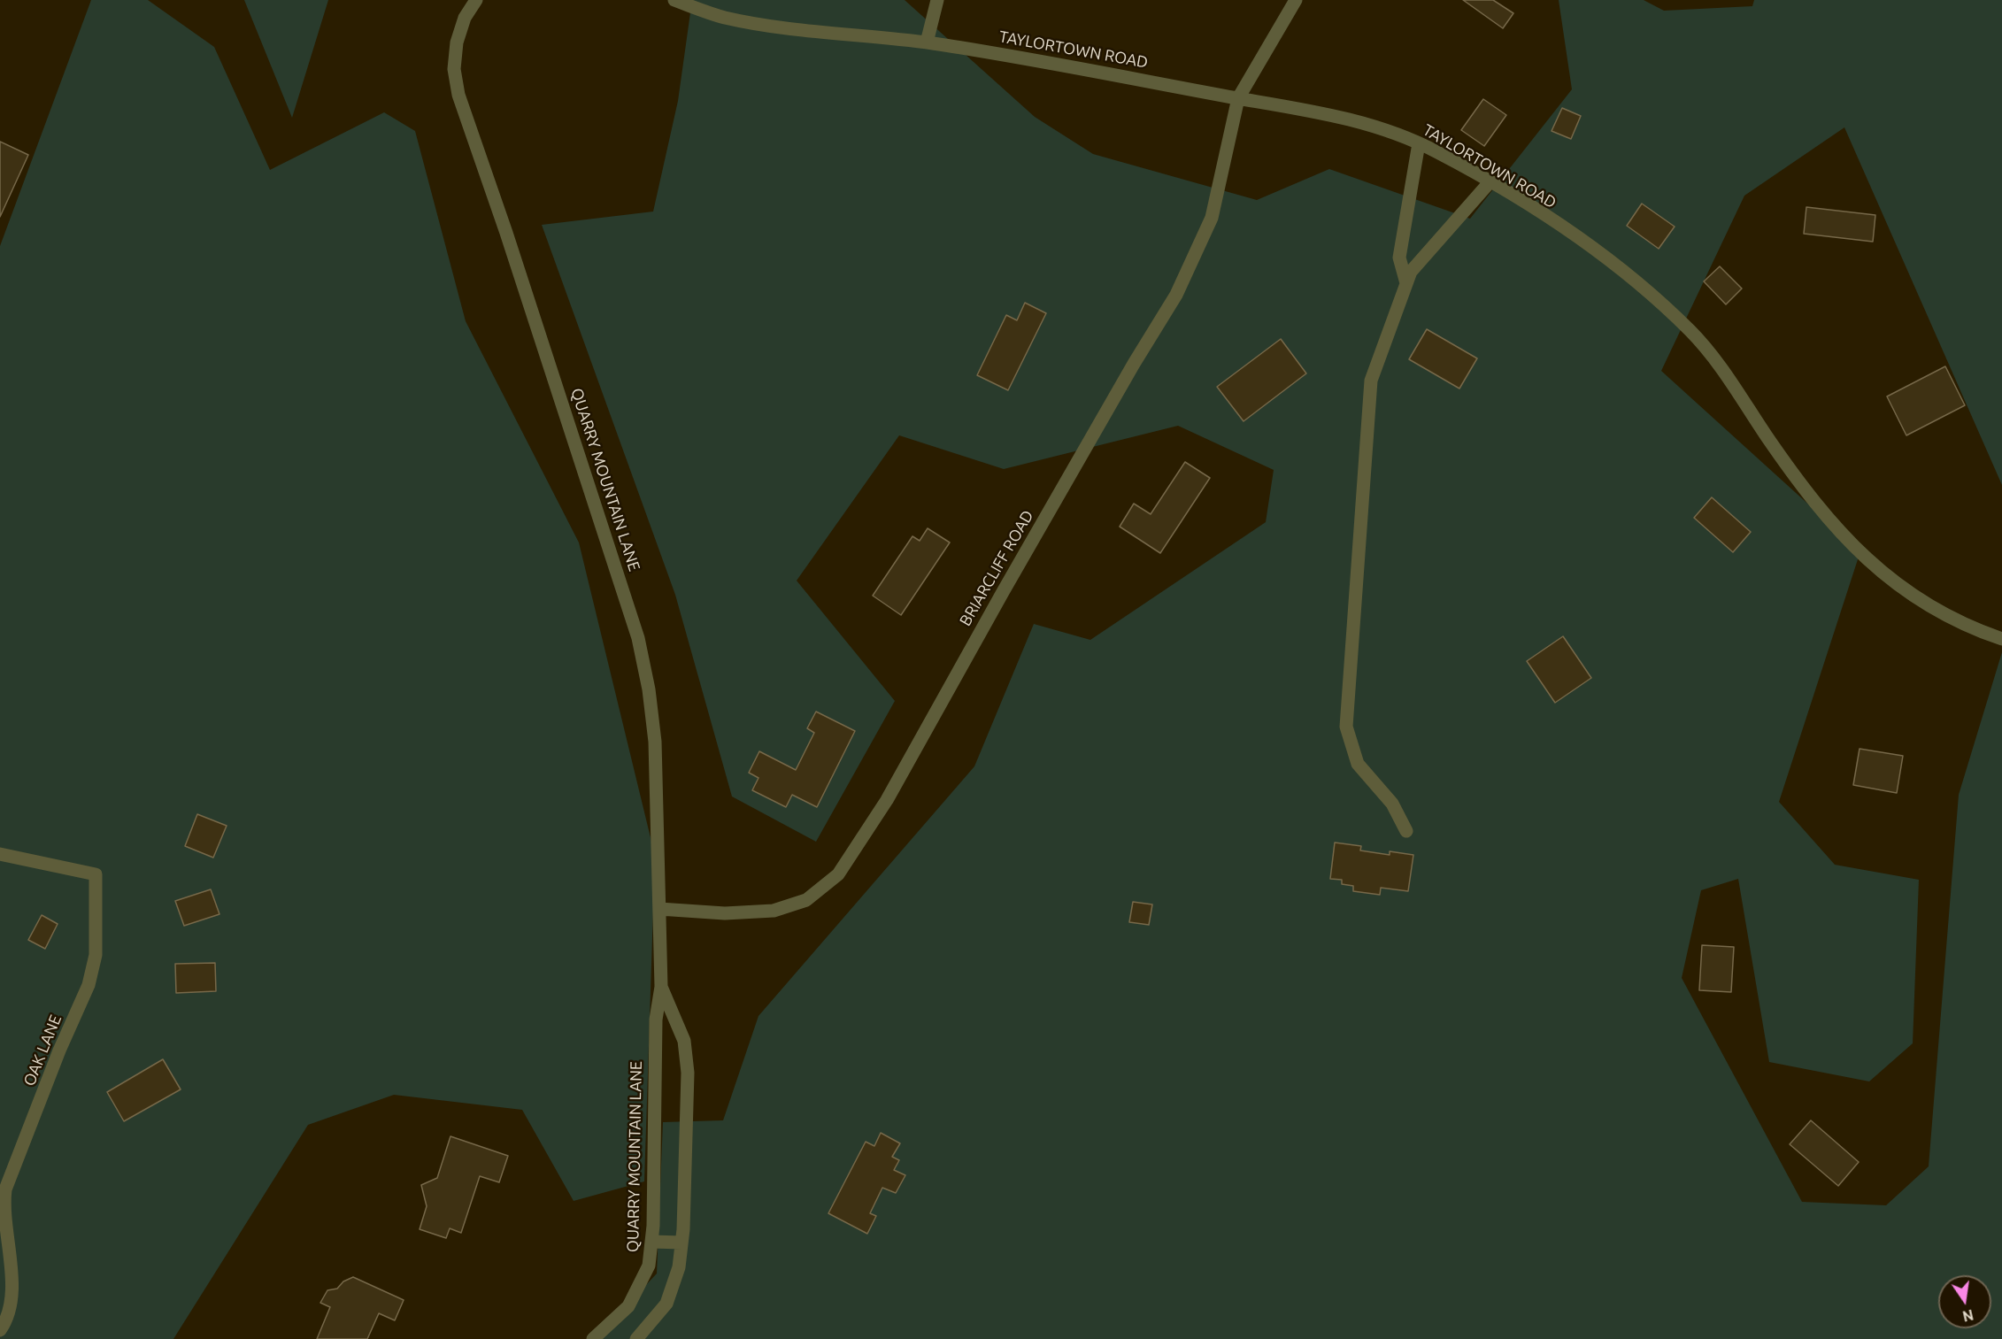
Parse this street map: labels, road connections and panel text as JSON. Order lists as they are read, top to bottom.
{
  "streets": {
    "street": [
      "TAYLORTOWN ROAD",
      "QUARRY MOUNTAIN LANE",
      "BRIARCLIFF ROAD",
      "OAK LANE"
    ]
  },
  "crossings": [
    ["TAYLORTOWN ROAD", "BRIARCLIFF ROAD"],
    ["QUARRY MOUNTAIN LANE", "BRIARCLIFF ROAD"]
  ],
  "north": "bottom"
}
